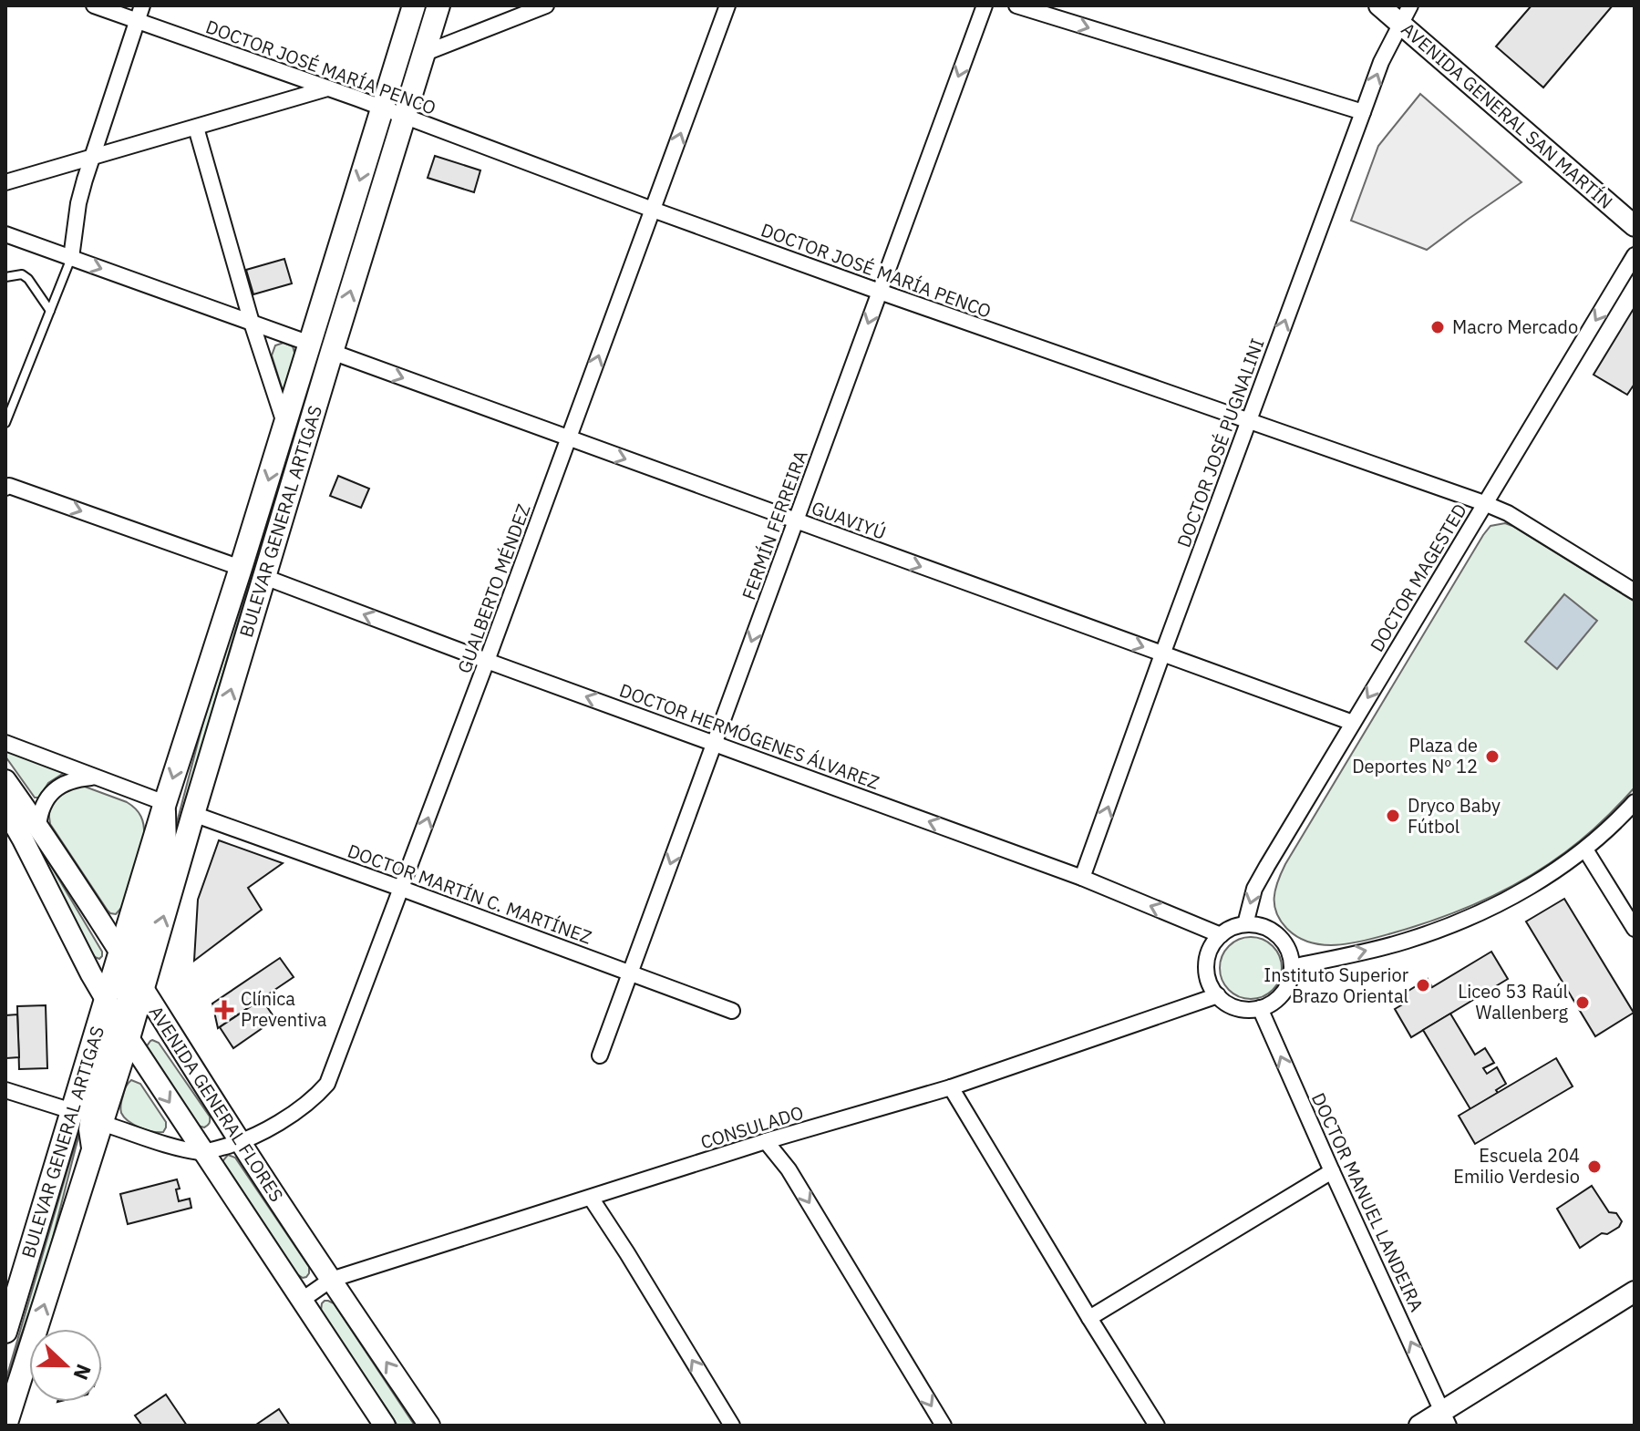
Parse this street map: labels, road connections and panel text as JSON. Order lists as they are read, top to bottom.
{
  "streets": {
    "main road": ["AVENIDA GENERAL SAN MARTÍN", "BULEVAR GENERAL ARTIGAS", "AVENIDA GENERAL FLORES"],
    "street": [
      "DOCTOR JOSÉ MARÍA PENCO",
      "DOCTOR JOSÉ PUGNALINI",
      "GUAVIYÚ",
      "FERMÍN FERREIRA",
      "DOCTOR MAGESTED",
      "GUALBERTO MÉNDEZ",
      "DOCTOR HERMÓGENES ÁLVAREZ",
      "DOCTOR MARTÍN C. MARTÍNEZ",
      "CONSULADO",
      "DOCTOR MANUEL LANDEIRA"
    ]
  },
  "crossings": [
    ["DOCTOR JOSÉ MARÍA PENCO", "DOCTOR JOSÉ PUGNALINI"],
    ["DOCTOR JOSÉ MARÍA PENCO", "BULEVAR GENERAL ARTIGAS"],
    ["DOCTOR JOSÉ MARÍA PENCO", "FERMÍN FERREIRA"],
    ["DOCTOR JOSÉ MARÍA PENCO", "DOCTOR MAGESTED"],
    ["DOCTOR JOSÉ MARÍA PENCO", "GUALBERTO MÉNDEZ"],
    ["AVENIDA GENERAL SAN MARTÍN", "DOCTOR JOSÉ PUGNALINI"],
    ["DOCTOR JOSÉ PUGNALINI", "GUAVIYÚ"],
    ["DOCTOR JOSÉ PUGNALINI", "DOCTOR HERMÓGENES ÁLVAREZ"],
    ["GUAVIYÚ", "BULEVAR GENERAL ARTIGAS"],
    ["GUAVIYÚ", "FERMÍN FERREIRA"],
    ["GUAVIYÚ", "DOCTOR MAGESTED"],
    ["GUAVIYÚ", "GUALBERTO MÉNDEZ"],
    ["BULEVAR GENERAL ARTIGAS", "DOCTOR HERMÓGENES ÁLVAREZ"],
    ["BULEVAR GENERAL ARTIGAS", "DOCTOR MARTÍN C. MARTÍNEZ"],
    ["BULEVAR GENERAL ARTIGAS", "AVENIDA GENERAL FLORES"],
    ["FERMÍN FERREIRA", "DOCTOR HERMÓGENES ÁLVAREZ"],
    ["FERMÍN FERREIRA", "DOCTOR MARTÍN C. MARTÍNEZ"],
    ["DOCTOR MAGESTED", "DOCTOR HERMÓGENES ÁLVAREZ"],
    ["DOCTOR MAGESTED", "CONSULADO"],
    ["DOCTOR MAGESTED", "DOCTOR MANUEL LANDEIRA"],
    ["GUALBERTO MÉNDEZ", "DOCTOR HERMÓGENES ÁLVAREZ"],
    ["GUALBERTO MÉNDEZ", "DOCTOR MARTÍN C. MARTÍNEZ"],
    ["GUALBERTO MÉNDEZ", "AVENIDA GENERAL FLORES"],
    ["DOCTOR HERMÓGENES ÁLVAREZ", "CONSULADO"],
    ["DOCTOR HERMÓGENES ÁLVAREZ", "DOCTOR MANUEL LANDEIRA"],
    ["AVENIDA GENERAL FLORES", "CONSULADO"],
    ["CONSULADO", "DOCTOR MANUEL LANDEIRA"]
  ],
  "one_way": [
    "DOCTOR JOSÉ PUGNALINI",
    "GUAVIYÚ",
    "FERMÍN FERREIRA",
    "DOCTOR MAGESTED",
    "GUALBERTO MÉNDEZ",
    "DOCTOR HERMÓGENES ÁLVAREZ",
    "DOCTOR MANUEL LANDEIRA"
  ],
  "places": {
    "other": [
      "Macro Mercado",
      "Plaza de Deportes Nº 12",
      "Dryco Baby Fútbol",
      "Instituto Superior Brazo Oriental",
      "Liceo 53 Raúl Wallenberg",
      "Escuela 204 Emilio Verdesio"
    ],
    "health": ["Clínica Preventiva"]
  },
  "north": "right"
}
